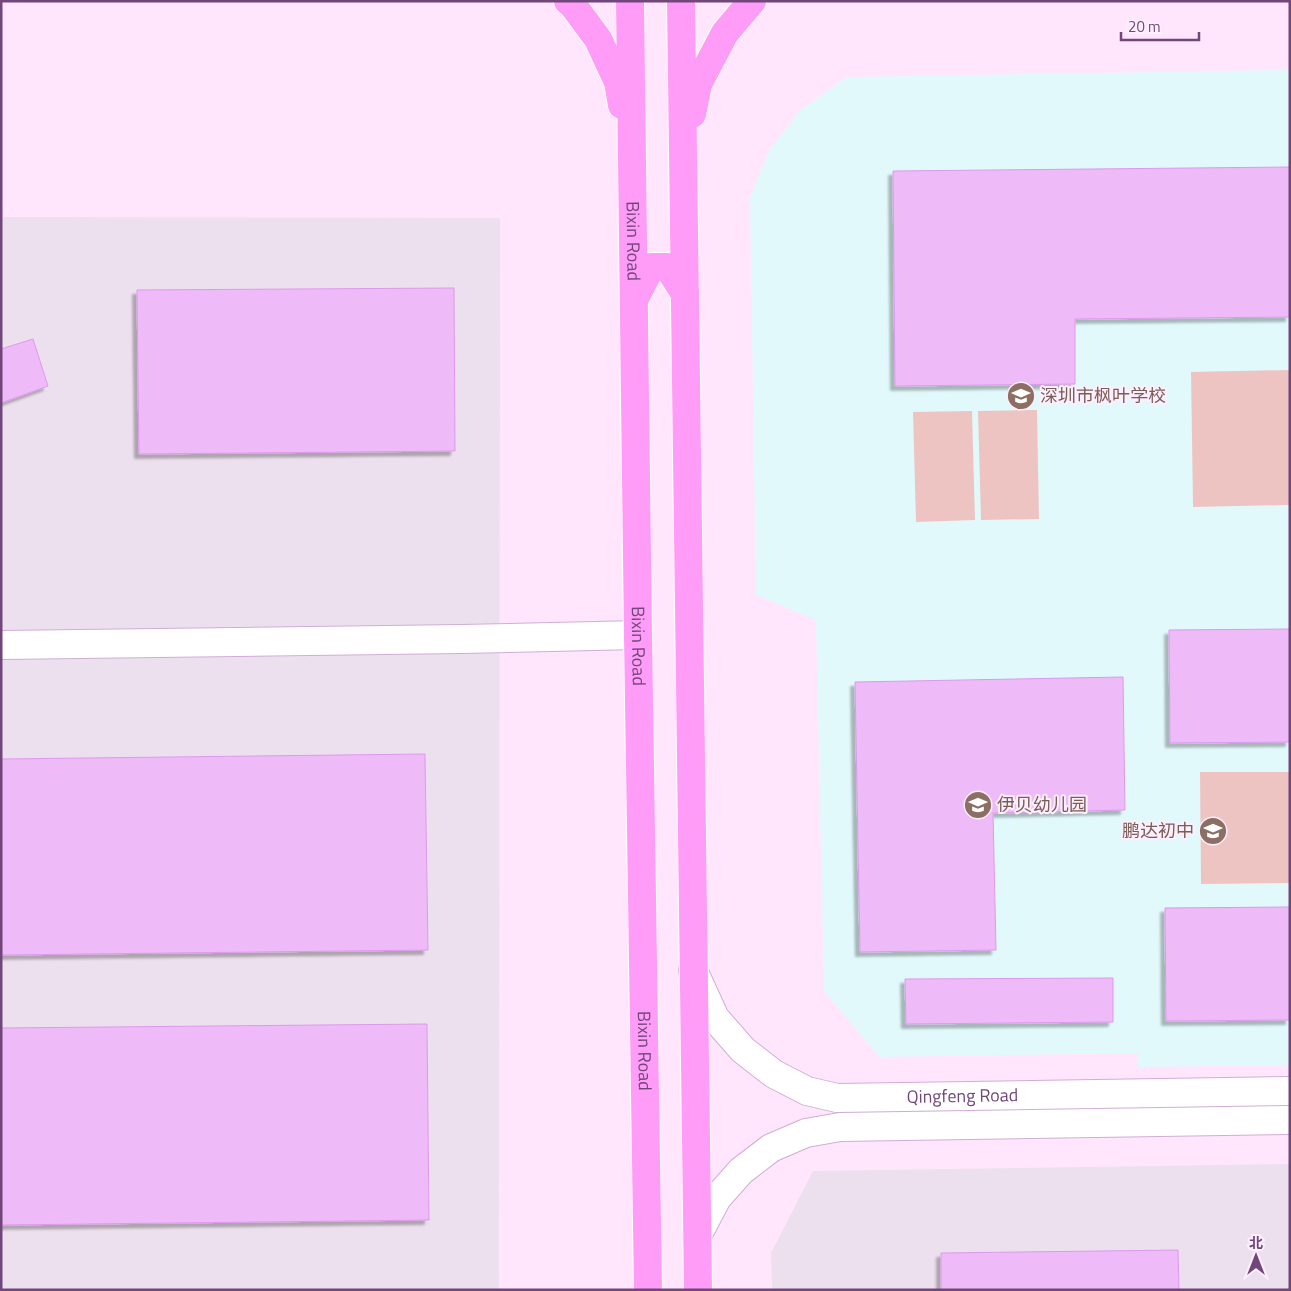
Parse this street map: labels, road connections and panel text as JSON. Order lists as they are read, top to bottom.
{
  "streets": {
    "main road": ["Bixin Road"],
    "street": ["Qingfeng Road"]
  },
  "places": {
    "school or university": ["深圳市枫叶学校", "伊贝幼儿园", "鹏达初中"]
  },
  "scale_bar": "20 m",
  "north": "top"
}
